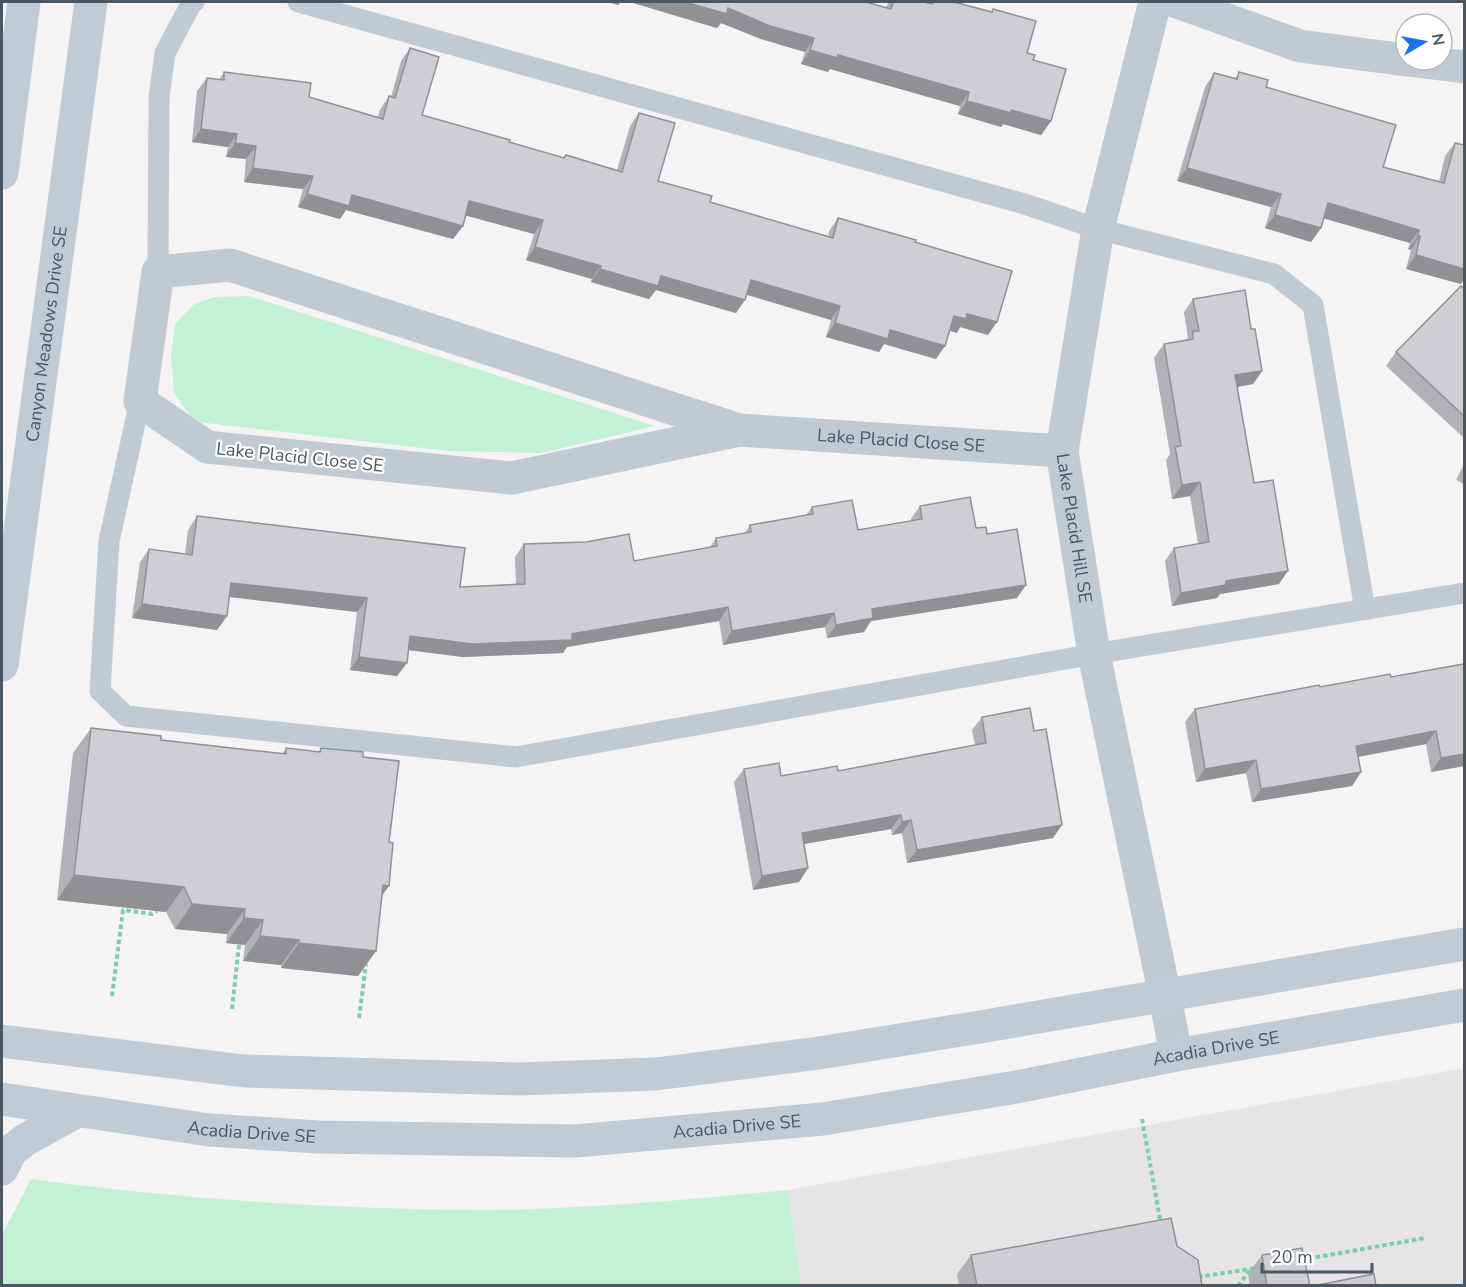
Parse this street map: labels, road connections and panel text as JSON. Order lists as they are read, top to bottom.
{
  "streets": {
    "street": [
      "Canyon Meadows Drive SE",
      "Lake Placid Close SE",
      "Lake Placid Hill SE",
      "Acadia Drive SE"
    ]
  },
  "crossings": [
    ["Lake Placid Close SE", "Lake Placid Hill SE"],
    ["Lake Placid Hill SE", "Acadia Drive SE"]
  ],
  "scale_bar": "20 m",
  "north": "right"
}
